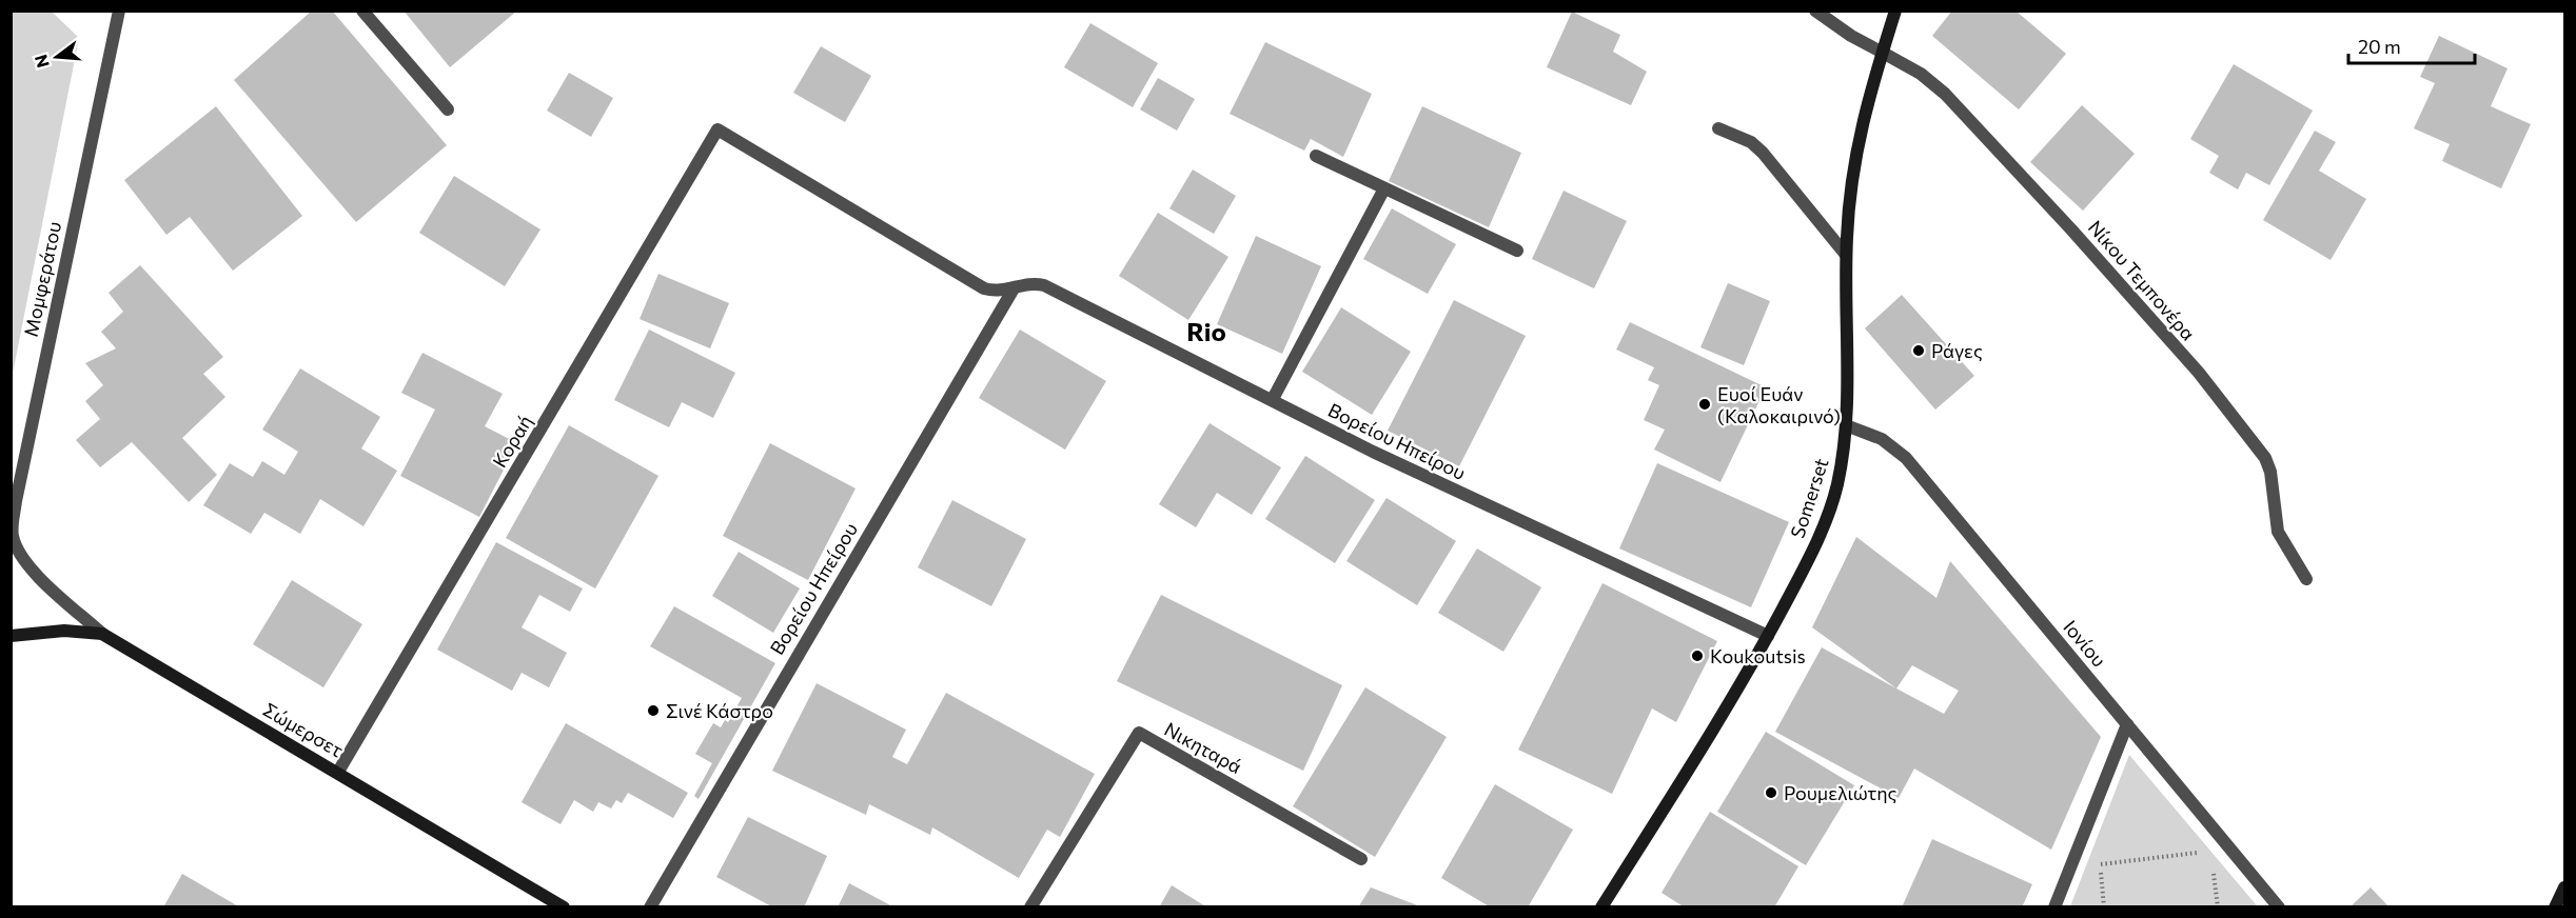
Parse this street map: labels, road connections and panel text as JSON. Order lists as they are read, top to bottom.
{
  "streets": {
    "street": [
      "Μομφεράτου",
      "Νίκου Τεμπονέρα",
      "Κοραή",
      "Βορείου Ηπείρου",
      "Somerset",
      "Ιονίου",
      "Σώμερσετ",
      "Νικηταρά"
    ]
  },
  "crossings": [
    ["Μομφεράτου", "Σώμερσετ"],
    ["Νίκου Τεμπονέρα", "Somerset"],
    ["Κοραή", "Βορείου Ηπείρου"],
    ["Κοραή", "Σώμερσετ"],
    ["Βορείου Ηπείρου", "Somerset"],
    ["Somerset", "Ιονίου"]
  ],
  "districts": ["Rio"],
  "places": [
    "Ράγες",
    "Ευοί Ευάν (Καλοκαιρινό)",
    "Koukoutsis",
    "Σινέ Κάστρο",
    "Ρουμελιώτης"
  ],
  "scale_bar": "20 m",
  "north": "left"
}
